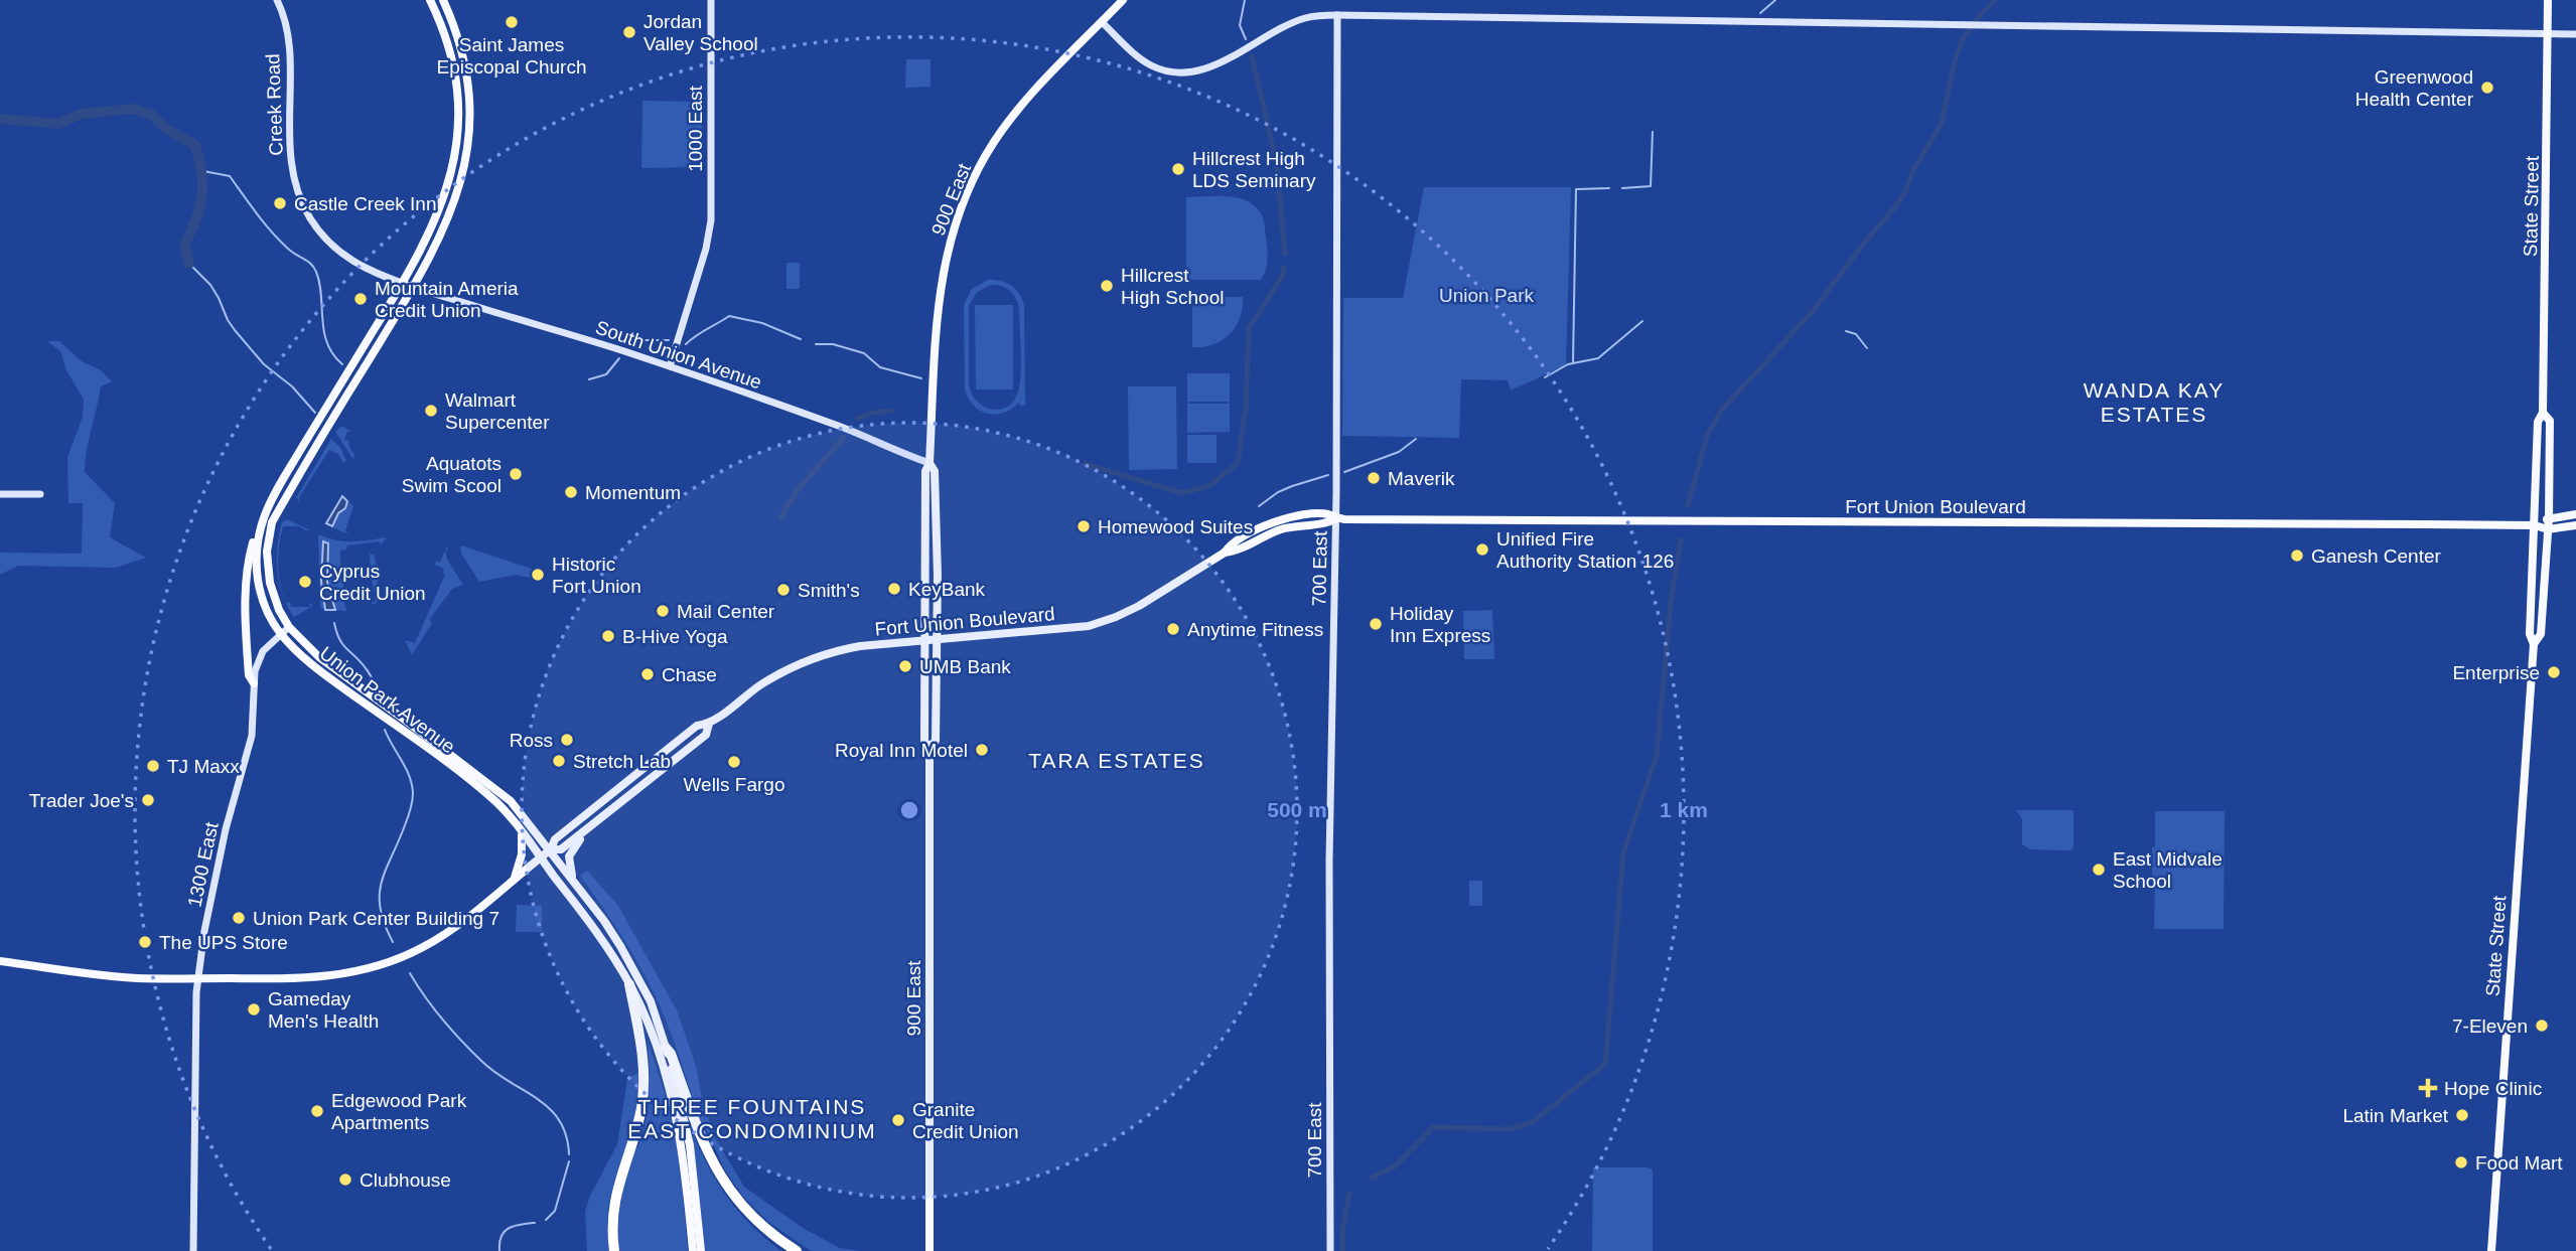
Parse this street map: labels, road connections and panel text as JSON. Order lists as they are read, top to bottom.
{
  "streets": {
    "main road": [
      "900 East",
      "State Street",
      "Fort Union Boulevard",
      "Union Park Avenue"
    ],
    "street": [
      "Creek Road",
      "1000 East",
      "South Union Avenue",
      "700 East",
      "1300 East"
    ]
  },
  "crossings": [
    ["Creek Road", "South Union Avenue"],
    ["Creek Road", "Union Park Avenue"],
    ["1000 East", "South Union Avenue"],
    ["900 East", "South Union Avenue"],
    ["900 East", "Fort Union Boulevard"],
    ["State Street", "Fort Union Boulevard"],
    ["South Union Avenue", "Union Park Avenue"],
    ["Fort Union Boulevard", "700 East"],
    ["Fort Union Boulevard", "Union Park Avenue"],
    ["Fort Union Boulevard", "1300 East"],
    ["Union Park Avenue", "1300 East"]
  ],
  "districts": ["WANDA KAY ESTATES", "TARA ESTATES", "THREE FOUNTAINS EAST CONDOMINIUM"],
  "parks": ["Union Park"],
  "places": {
    "other": [
      "Saint James Episcopal Church",
      "Jordan Valley School",
      "Greenwood Health Center",
      "Hillcrest High LDS Seminary",
      "Castle Creek Inn",
      "Hillcrest High School",
      "Mountain Ameria Credit Union",
      "Walmart Supercenter",
      "Aquatots Swim Scool",
      "Maverik",
      "Momentum",
      "Homewood Suites",
      "Unified Fire Authority Station 126",
      "Ganesh Center",
      "Historic Fort Union",
      "Cyprus Credit Union",
      "KeyBank",
      "Smith's",
      "Mail Center",
      "Holiday Inn Express",
      "Anytime Fitness",
      "B-Hive Yoga",
      "UMB Bank",
      "Enterprise",
      "Chase",
      "Ross",
      "Royal Inn Motel",
      "Stretch Lab",
      "Wells Fargo",
      "TJ Maxx",
      "Trader Joe's",
      "East Midvale School",
      "Union Park Center Building 7",
      "The UPS Store",
      "Gameday Men's Health",
      "7-Eleven",
      "Edgewood Park Apartments",
      "Latin Market",
      "Granite Credit Union",
      "Food Mart",
      "Clubhouse"
    ],
    "health": ["Hope Clinic"]
  },
  "rings": ["500 m", "1 km"]
}
